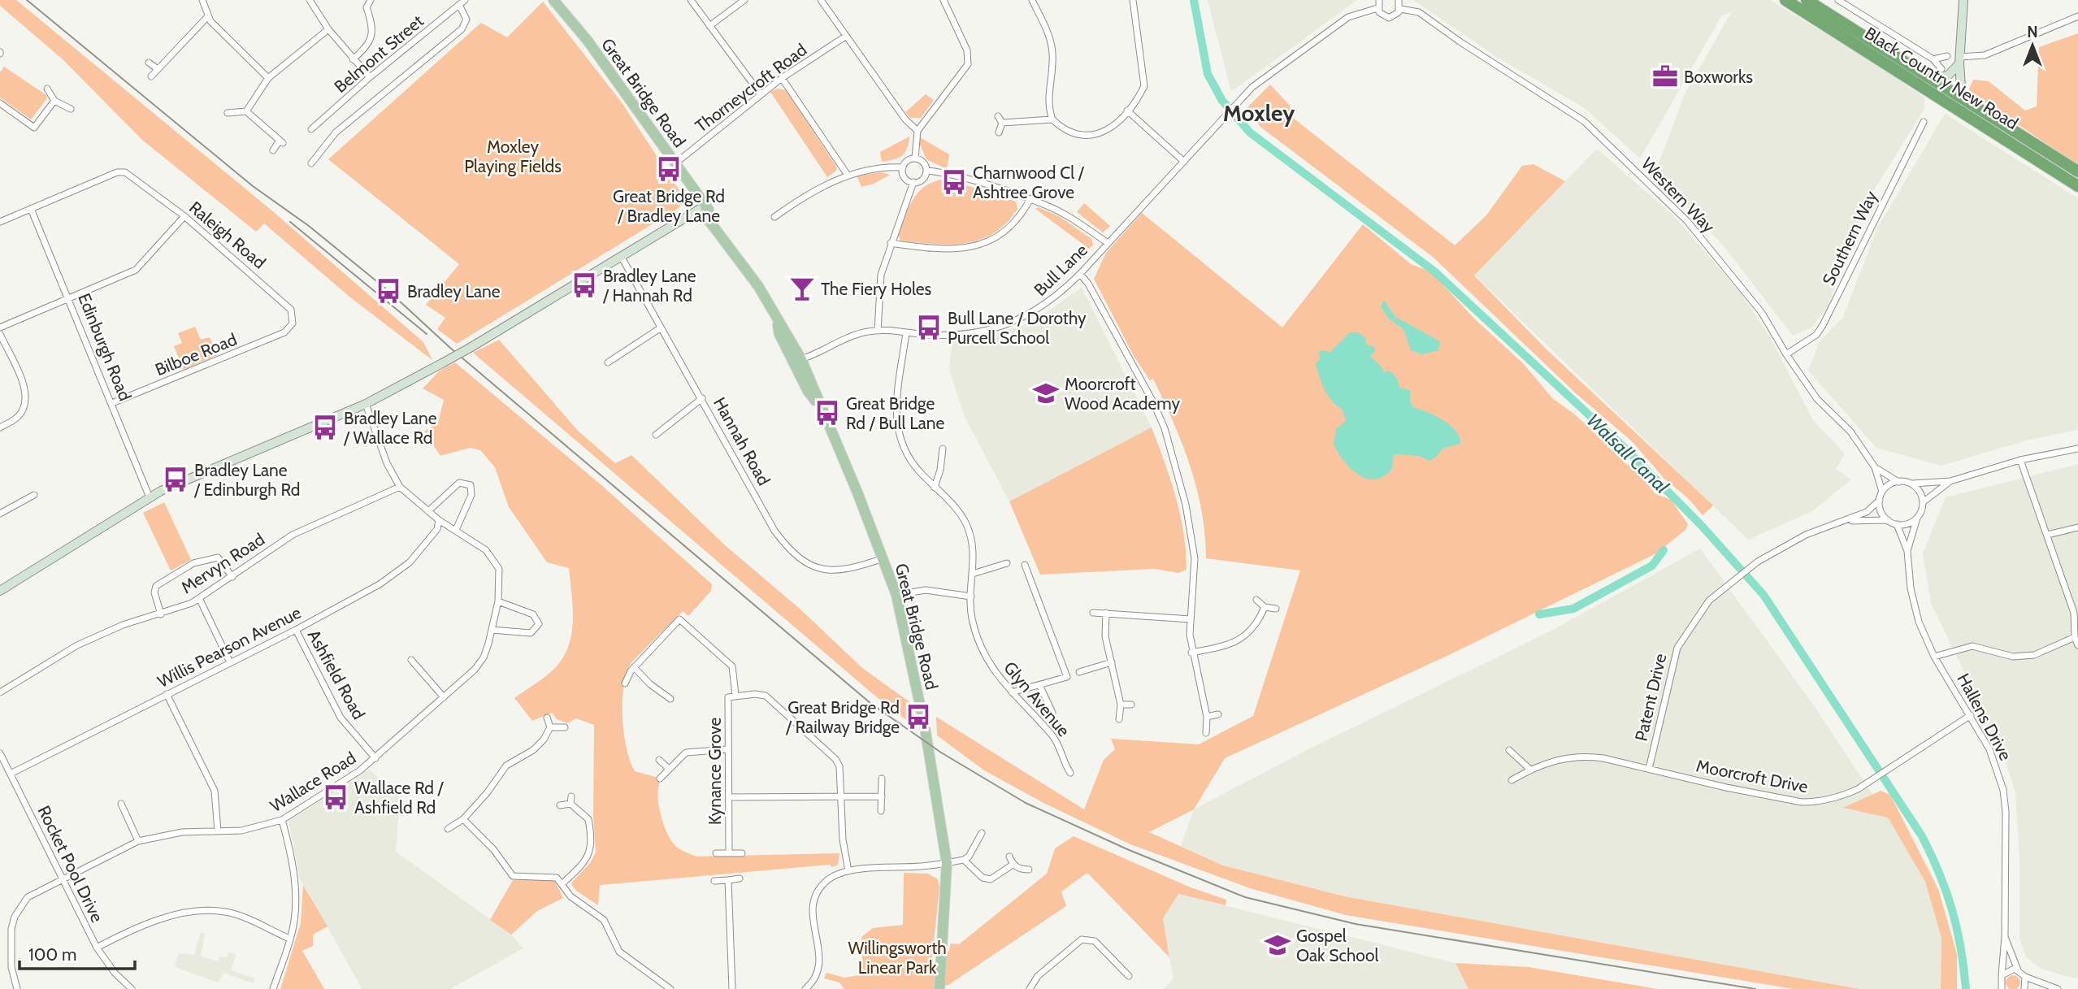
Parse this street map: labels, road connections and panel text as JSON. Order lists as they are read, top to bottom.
{
  "streets": {
    "highway": ["Black Country New Road"],
    "main road": ["Great Bridge Road"],
    "street": [
      "Belmont Street",
      "Thorneycroft Road",
      "Western Way",
      "Raleigh Road",
      "Southern Way",
      "Bull Lane",
      "Edinburgh Road",
      "Bilboe Road",
      "Hannah Road",
      "Mervyn Road",
      "Willis Pearson Avenue",
      "Ashfield Road",
      "Patent Drive",
      "Glyn Avenue",
      "Hallens Drive",
      "Kynance Grove",
      "Moorcroft Drive",
      "Wallace Road",
      "Rocket Pool Drive"
    ]
  },
  "crossings": [
    ["Thorneycroft Road", "Great Bridge Road"],
    ["Great Bridge Road", "Bull Lane"],
    ["Great Bridge Road", "Hannah Road"],
    ["Western Way", "Southern Way"],
    ["Western Way", "Hallens Drive"],
    ["Raleigh Road", "Edinburgh Road"],
    ["Raleigh Road", "Bilboe Road"],
    ["Bull Lane", "Glyn Avenue"],
    ["Edinburgh Road", "Bilboe Road"],
    ["Mervyn Road", "Wallace Road"],
    ["Willis Pearson Avenue", "Ashfield Road"],
    ["Willis Pearson Avenue", "Wallace Road"],
    ["Willis Pearson Avenue", "Rocket Pool Drive"],
    ["Ashfield Road", "Wallace Road"],
    ["Patent Drive", "Moorcroft Drive"],
    ["Hallens Drive", "Moorcroft Drive"],
    ["Wallace Road", "Rocket Pool Drive"]
  ],
  "districts": ["Moxley"],
  "water": ["Walsall Canal"],
  "parks": ["Moxley Playing Fields", "Willingsworth Linear Park"],
  "places": {
    "office": ["Boxworks"],
    "bus stop": [
      "Great Bridge Rd / Bradley Lane",
      "Charnwood Cl / Ashtree Grove",
      "Bradley Lane / Hannah Rd",
      "Bradley Lane",
      "Bull Lane / Dorothy Purcell School",
      "Great Bridge Rd / Bull Lane",
      "Bradley Lane / Wallace Rd",
      "Bradley Lane / Edinburgh Rd",
      "Great Bridge Rd / Railway Bridge",
      "Wallace Rd / Ashfield Rd"
    ],
    "bar": ["The Fiery Holes"],
    "school or university": ["Moorcroft Wood Academy", "Gospel Oak School"]
  },
  "scale_bar": "100 m",
  "north": "top"
}
